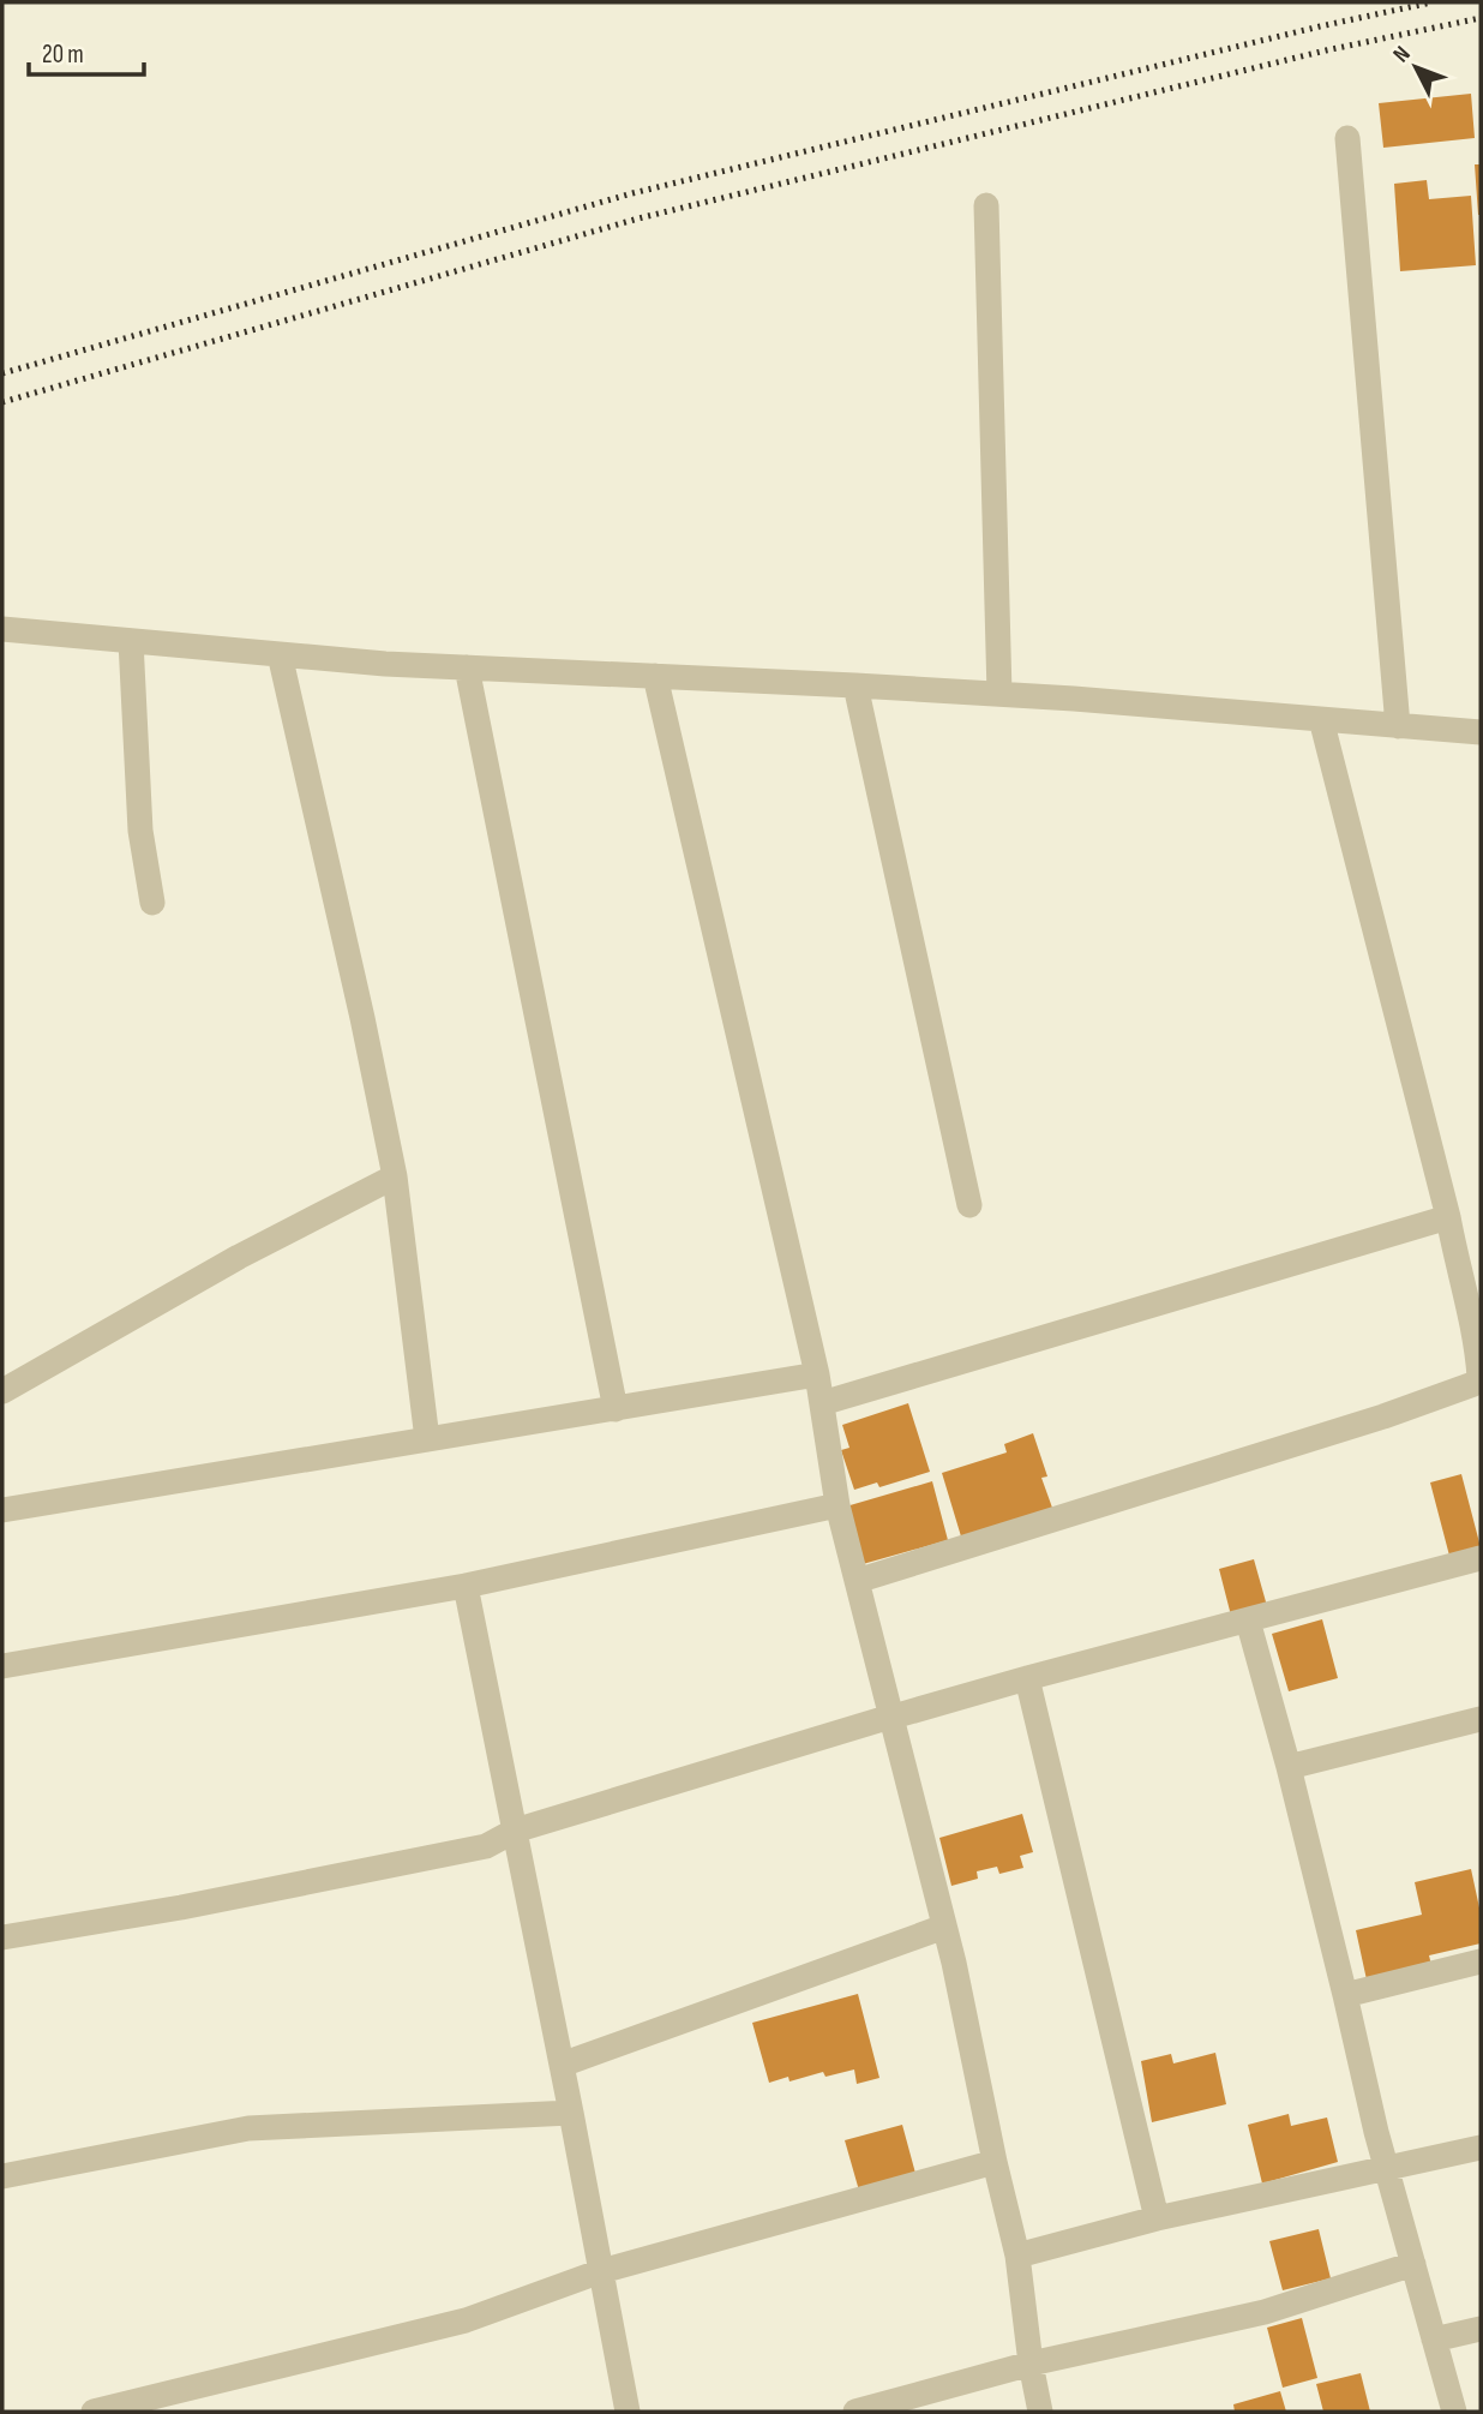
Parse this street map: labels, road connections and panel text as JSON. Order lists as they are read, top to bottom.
{
  "scale_bar": "20 m",
  "north": "top left"
}
